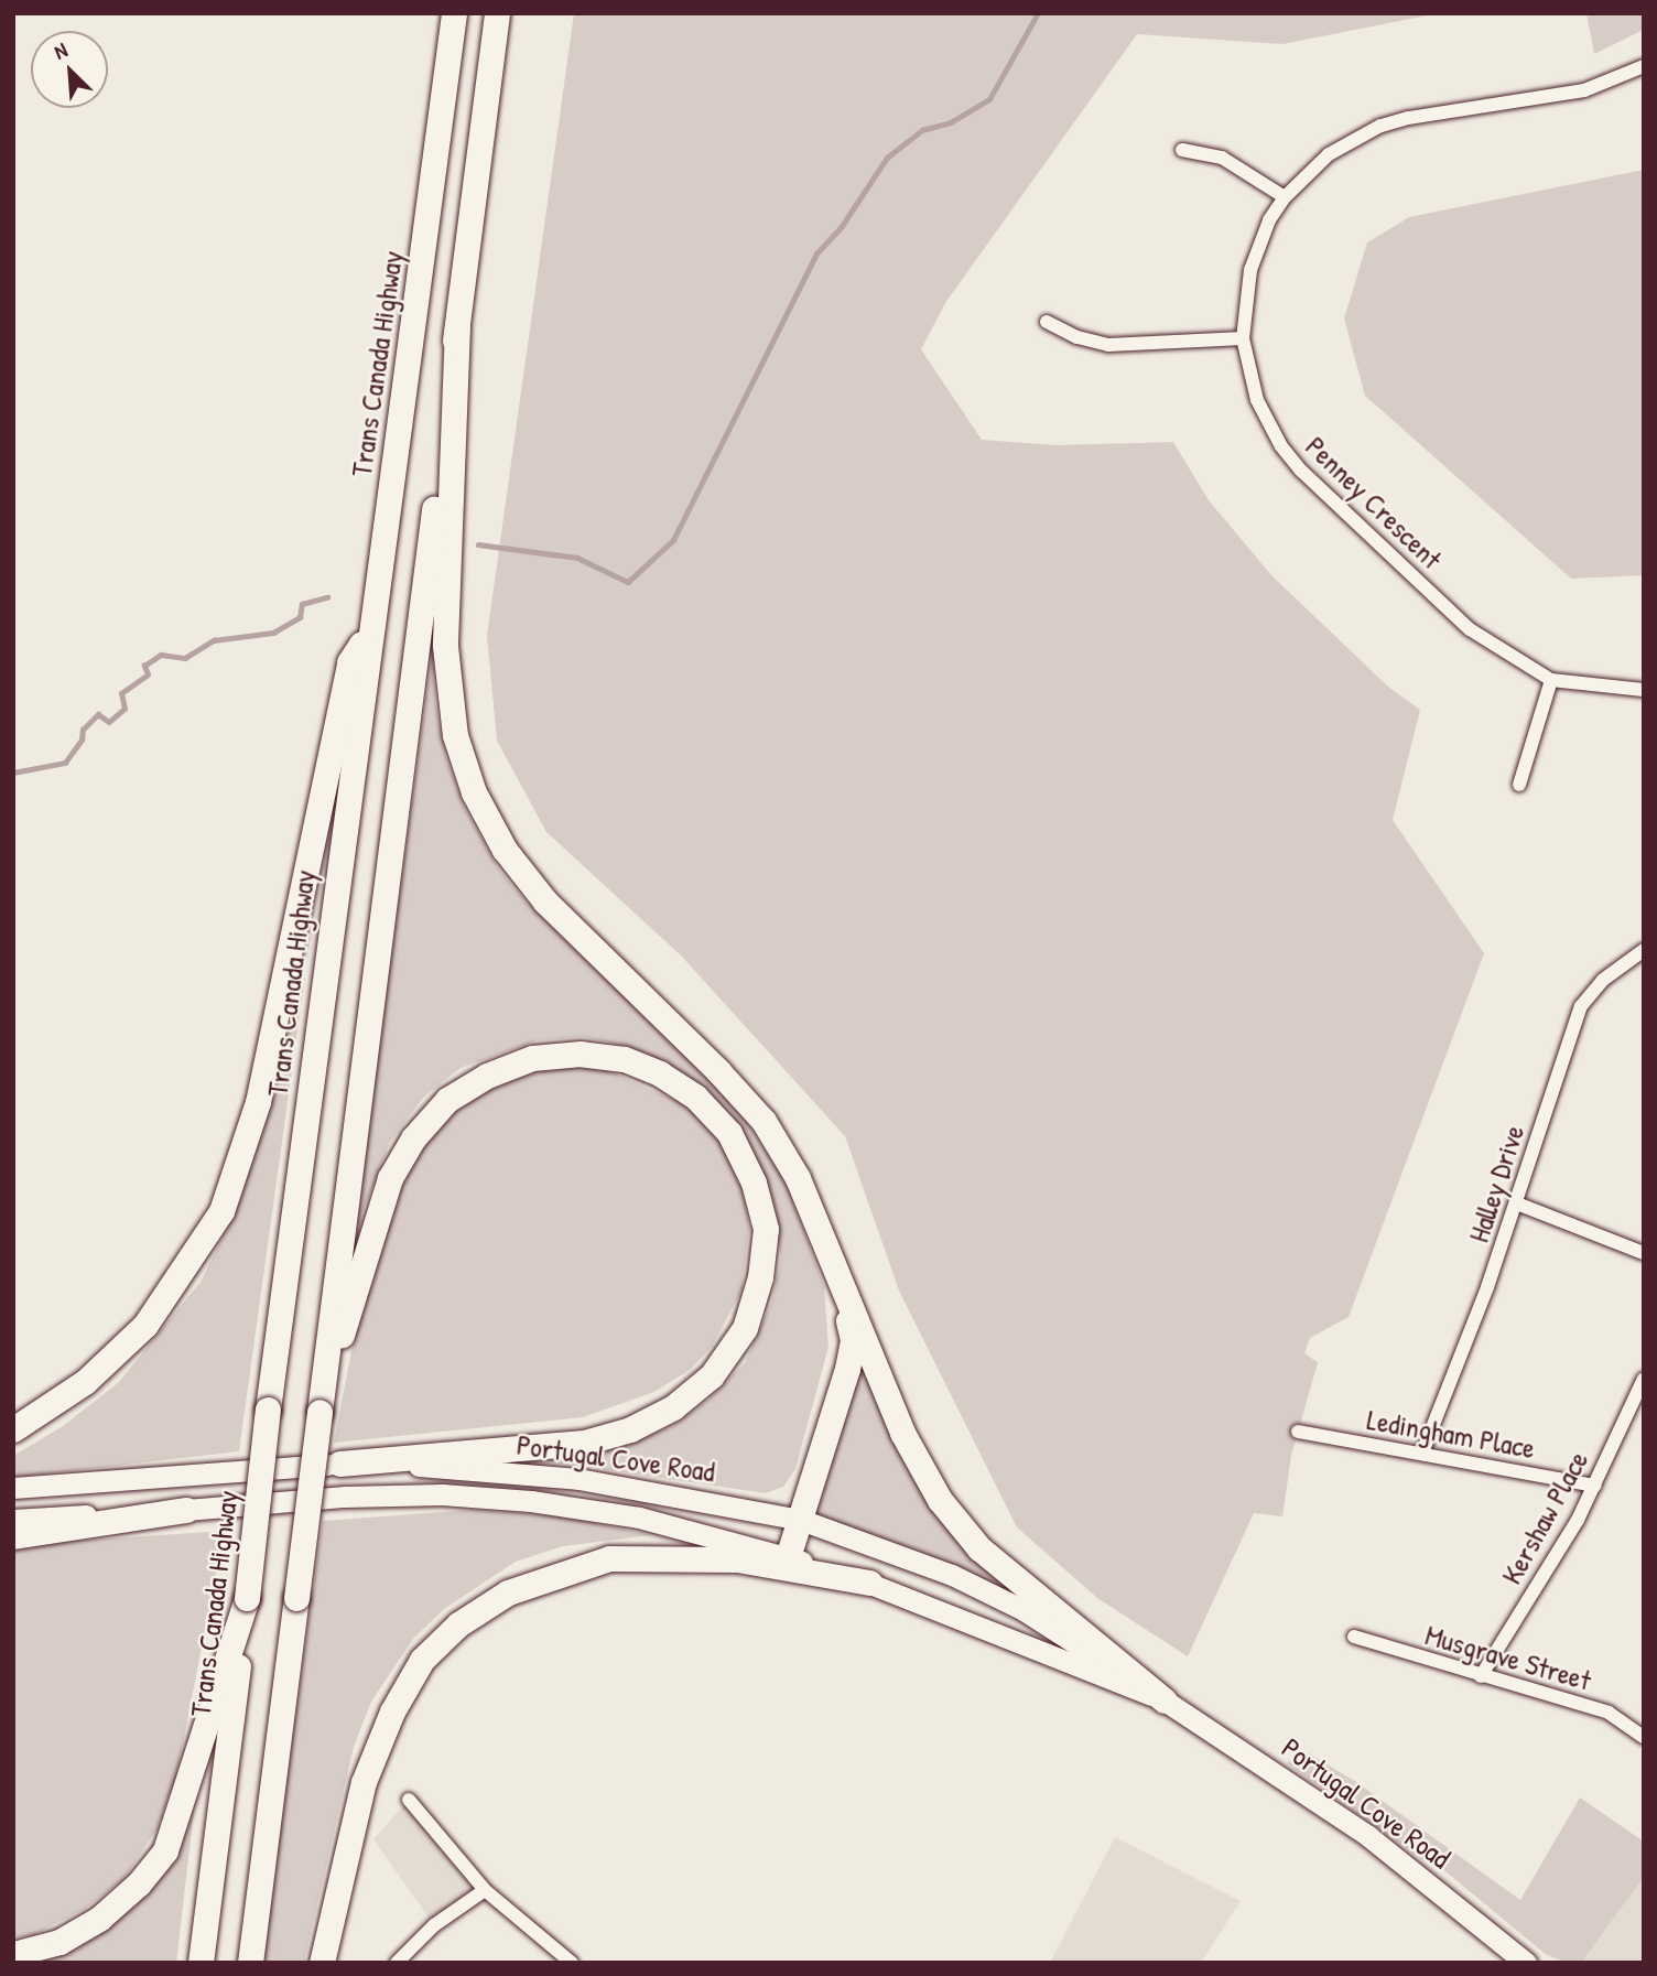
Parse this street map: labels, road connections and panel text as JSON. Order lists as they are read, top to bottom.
{
  "streets": {
    "highway": ["Trans Canada Highway"],
    "main road": ["Portugal Cove Road"],
    "street": [
      "Penney Crescent",
      "Halley Drive",
      "Ledingham Place",
      "Kershaw Place",
      "Musgrave Street"
    ]
  },
  "crossings": [
    ["Halley Drive", "Ledingham Place"],
    ["Ledingham Place", "Kershaw Place"],
    ["Kershaw Place", "Musgrave Street"]
  ],
  "north": "top left"
}
